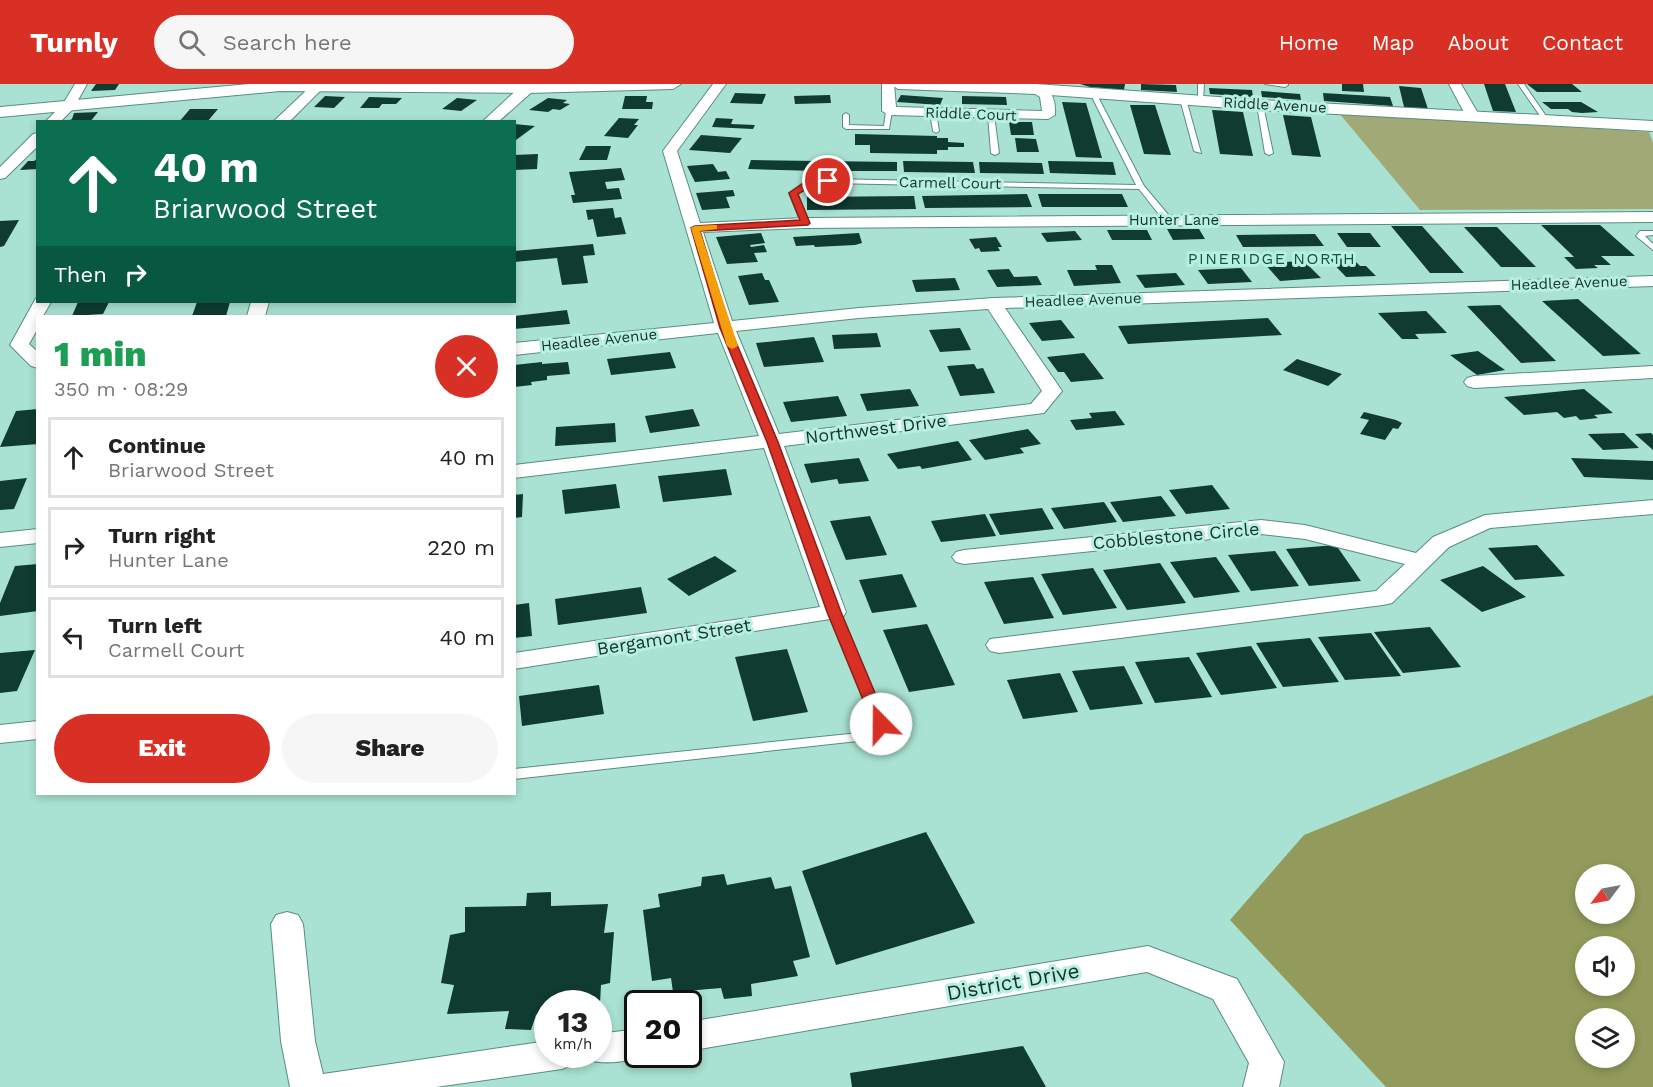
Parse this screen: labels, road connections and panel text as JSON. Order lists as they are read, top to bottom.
{
  "streets": {
    "street": [
      "Riddle Avenue",
      "Riddle Court",
      "Hunter Lane",
      "Headlee Avenue",
      "Northwest Drive",
      "Cobblestone Circle",
      "Bergamont Street",
      "District Drive"
    ],
    "lane": ["Carmell Court"]
  },
  "crossings": [
    ["Riddle Avenue", "Riddle Court"],
    ["Carmell Court", "Hunter Lane"],
    ["Headlee Avenue", "Northwest Drive"]
  ],
  "districts": ["PINERIDGE NORTH"],
  "north": "bottom left",
  "page": {
    "header": "Turnly",
    "search": "Search here",
    "nav": [
      "Home",
      "Map",
      "About",
      "Contact"
    ],
    "turn": ["40 m", "Briarwood Street"],
    "then": "Then",
    "heading": ["1 min", "350 m · 08:29"],
    "list": [
      {
        "name": "Continue",
        "note": "Briarwood Street",
        "value": "40 m"
      },
      {
        "name": "Turn right",
        "note": "Hunter Lane",
        "value": "220 m"
      },
      {
        "name": "Turn left",
        "note": "Carmell Court",
        "value": "40 m"
      }
    ],
    "buttons": ["Exit", "Share"],
    "speed": "13 km/h",
    "limit": "20"
  }
}
